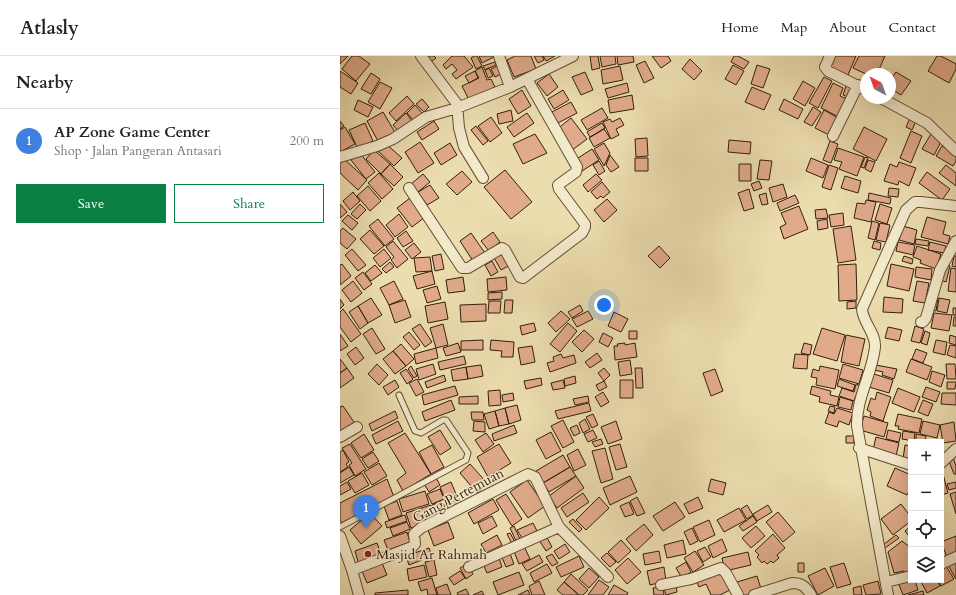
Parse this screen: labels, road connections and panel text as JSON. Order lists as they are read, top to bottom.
{
  "streets": {
    "street": ["Gang Pertemuan"]
  },
  "places": ["Masjid Ar Rahmah"],
  "north": "top left",
  "page": {
    "header": "Atlasly",
    "nav": [
      "Home",
      "Map",
      "About",
      "Contact"
    ],
    "heading": "Nearby",
    "list": [
      {
        "mark": "1",
        "name": "AP Zone Game Center",
        "note": "Shop · Jalan Pangeran Antasari",
        "value": "200 m"
      }
    ],
    "buttons": ["Save", "Share"],
    "map_buttons": ["+", "−"],
    "pins": "1"
  }
}
